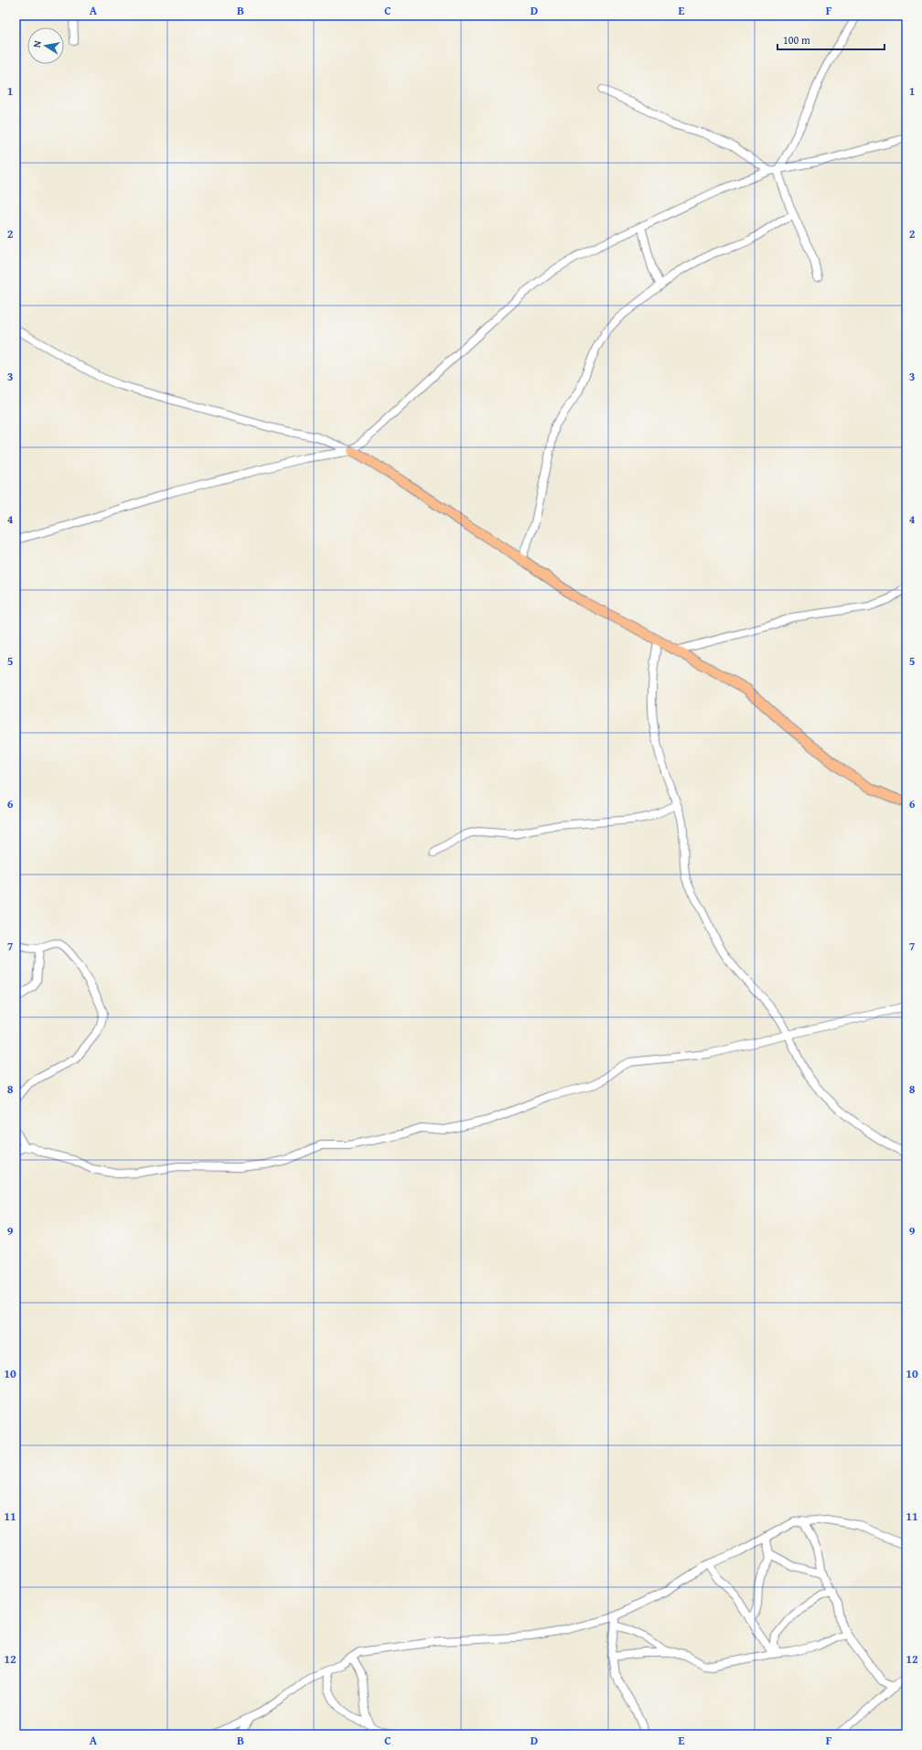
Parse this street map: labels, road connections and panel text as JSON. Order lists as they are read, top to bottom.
{
  "scale_bar": "100 m",
  "north": "left",
  "grid": {
    "columns": [
      "A",
      "B",
      "C",
      "D",
      "E",
      "F"
    ],
    "rows": [
      "1",
      "2",
      "3",
      "4",
      "5",
      "6",
      "7",
      "8",
      "9",
      "10",
      "11",
      "12"
    ]
  }
}
